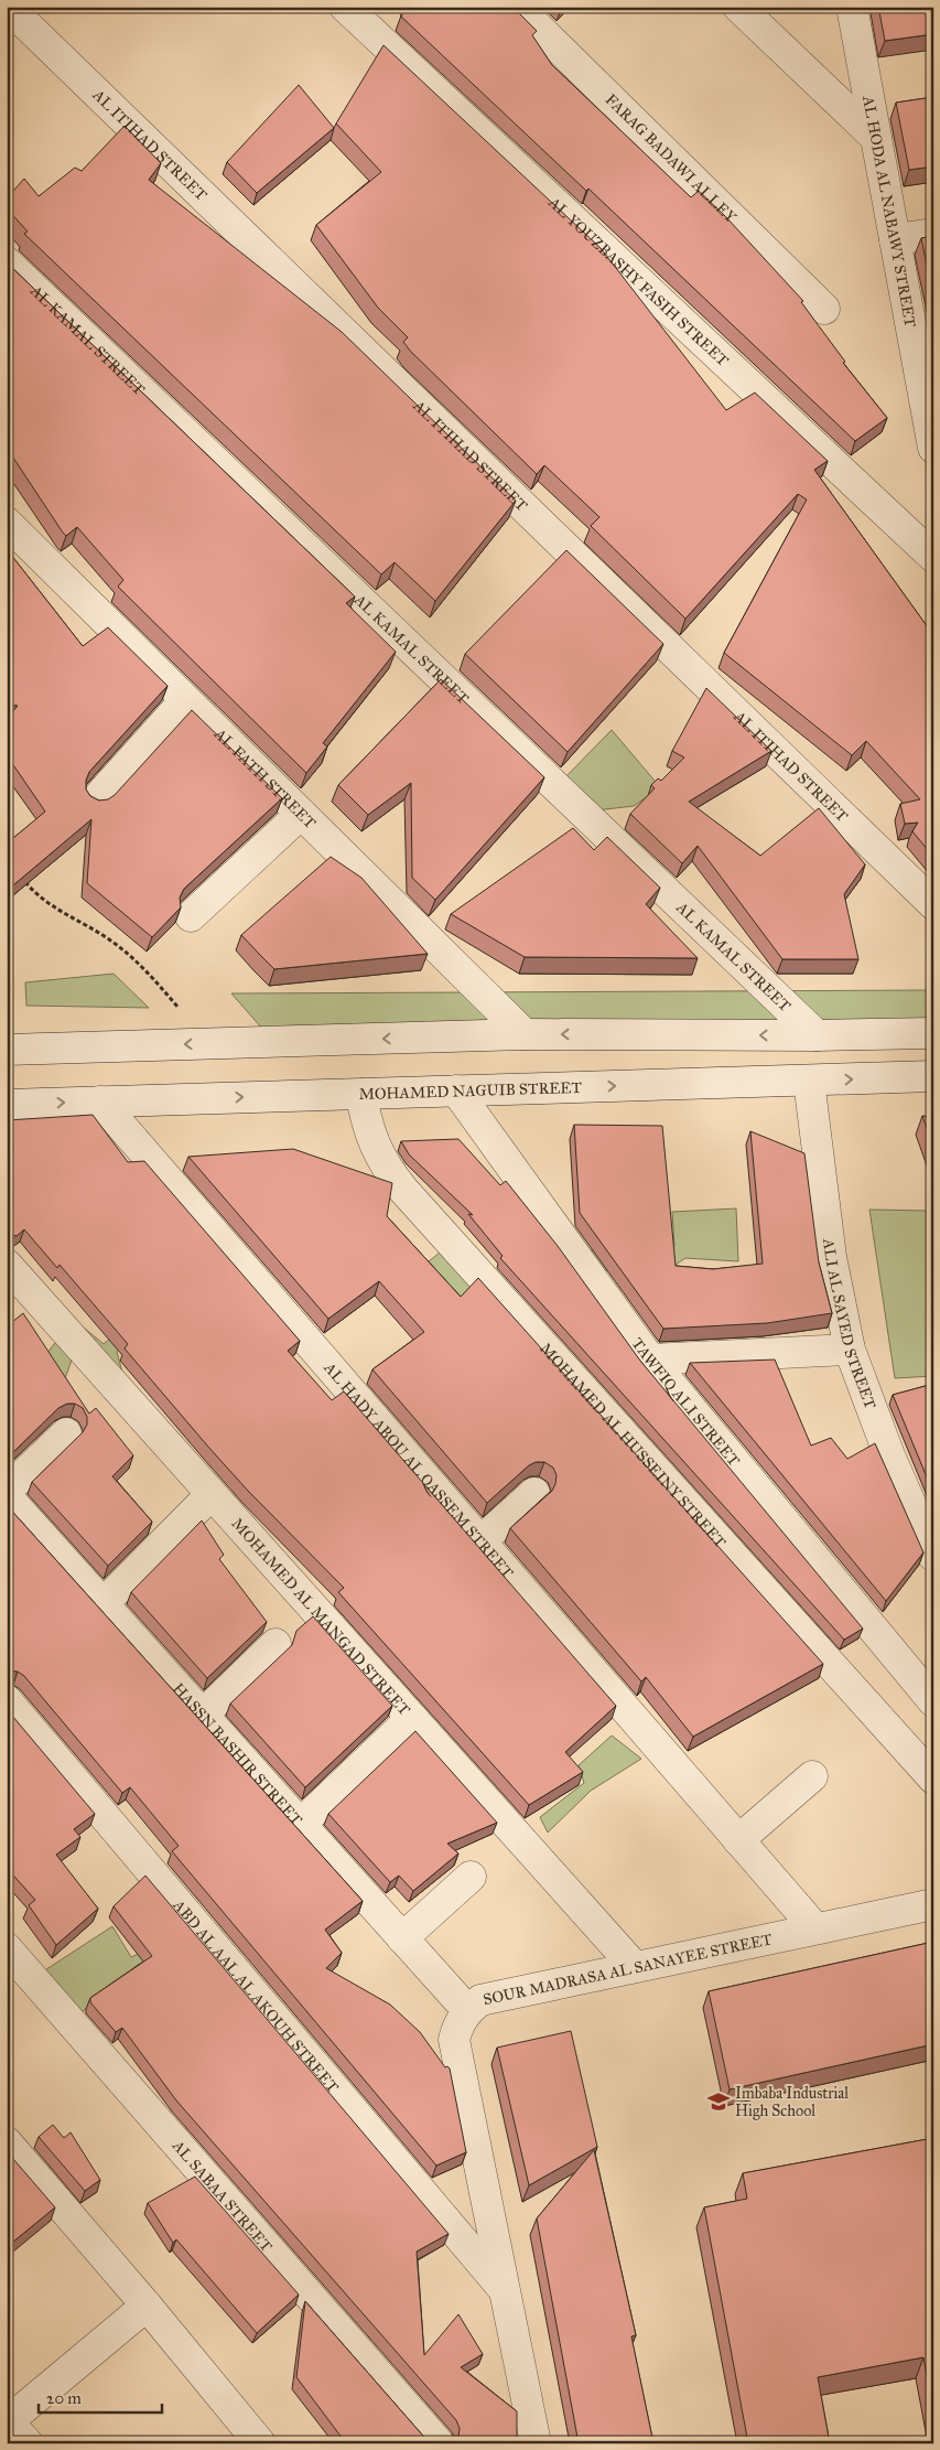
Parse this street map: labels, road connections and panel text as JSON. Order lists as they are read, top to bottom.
{
  "streets": {
    "street": [
      "AL ITIHAD STREET",
      "FARAG BADAWI ALLEY",
      "AL HODA AL NABAWY STREET",
      "AL YOUZBASHY FASIH STREET",
      "AL KAMAL STREET",
      "AL FATH STREET",
      "MOHAMED NAGUIB STREET",
      "ALI AL SAYED STREET",
      "TAWFIQ ALI STREET",
      "MOHAMED AL HUSSEINY STREET",
      "AL HADY ABOU AL QASSEM STREET",
      "MOHAMED AL MANGAD STREET",
      "HASSN BASHIR STREET",
      "SOUR MADRASA AL SANAYEE STREET",
      "ABD AL AAL AL AKOUH STREET",
      "AL SABAA STREET"
    ]
  },
  "crossings": [
    ["MOHAMED NAGUIB STREET", "ALI AL SAYED STREET"],
    ["MOHAMED NAGUIB STREET", "TAWFIQ ALI STREET"],
    ["MOHAMED NAGUIB STREET", "MOHAMED AL HUSSEINY STREET"],
    ["MOHAMED NAGUIB STREET", "AL HADY ABOU AL QASSEM STREET"],
    ["AL HADY ABOU AL QASSEM STREET", "SOUR MADRASA AL SANAYEE STREET"],
    ["MOHAMED AL MANGAD STREET", "SOUR MADRASA AL SANAYEE STREET"],
    ["HASSN BASHIR STREET", "SOUR MADRASA AL SANAYEE STREET"],
    ["SOUR MADRASA AL SANAYEE STREET", "ABD AL AAL AL AKOUH STREET"]
  ],
  "places": {
    "school or university": ["Imbaba Industrial High School"]
  },
  "scale_bar": "20 m"
}
